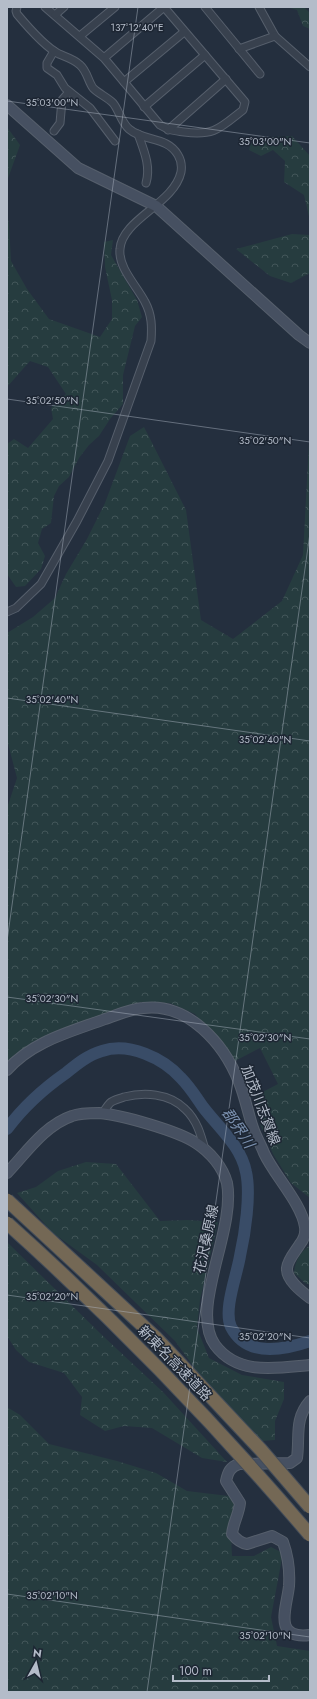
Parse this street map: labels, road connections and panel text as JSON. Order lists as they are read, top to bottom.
{
  "streets": {
    "highway": ["新東名高速道路"],
    "main road": ["加茂川志賀線", "花沢桑原線"]
  },
  "water": ["郡界川"],
  "scale_bar": "100 m",
  "north": "top",
  "coordinates": [
    "137°12'40\"E",
    "35°03'00\"N",
    "35°02'50\"N",
    "35°02'40\"N",
    "35°02'30\"N",
    "35°02'20\"N",
    "35°02'10\"N"
  ]
}
